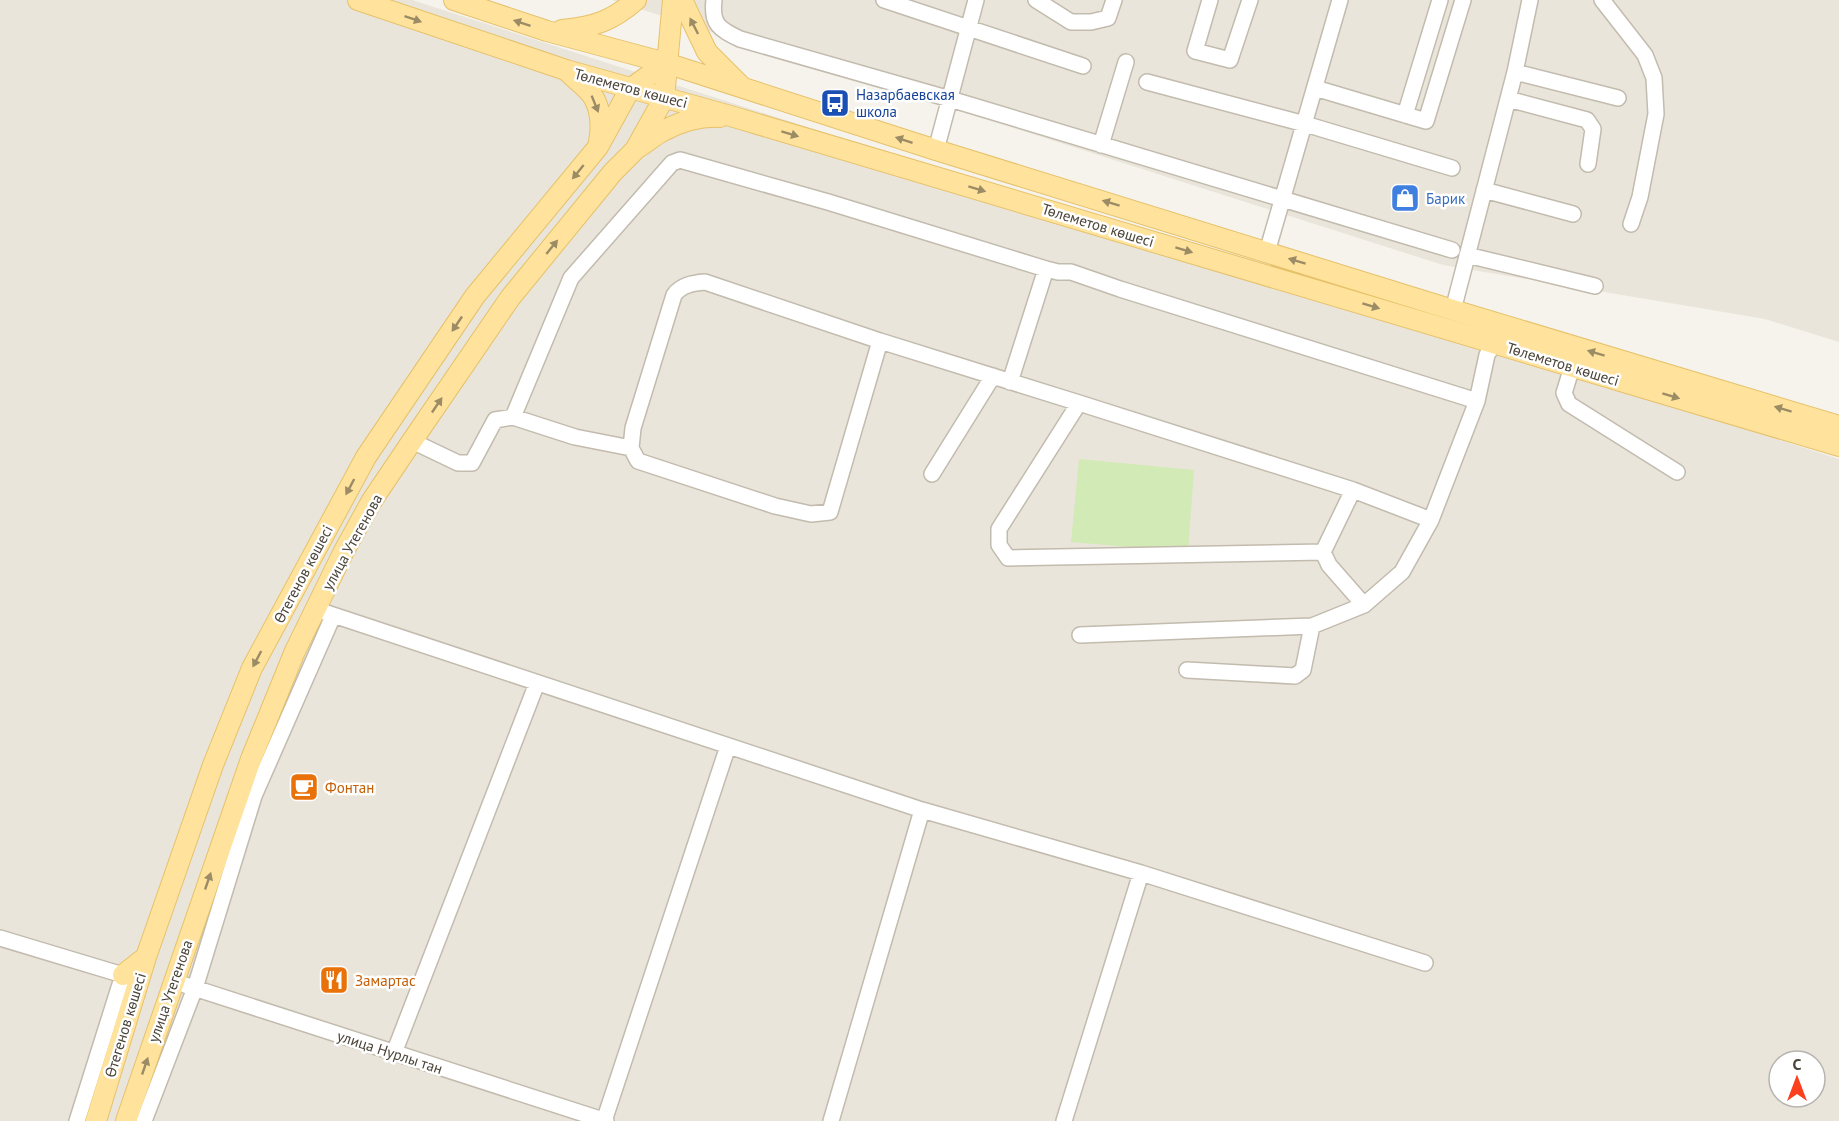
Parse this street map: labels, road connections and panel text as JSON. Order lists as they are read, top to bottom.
{
  "streets": {
    "main road": ["Төлеметов көшесі", "улица Утегенова", "Өтегенов көшесі"],
    "street": ["улица Нурлы тан"]
  },
  "crossings": [
    ["Төлеметов көшесі", "улица Утегенова"],
    ["Төлеметов көшесі", "Өтегенов көшесі"],
    ["улица Утегенова", "улица Нурлы тан"]
  ],
  "one_way": ["улица Утегенова", "Өтегенов көшесі"],
  "places": {
    "bus stop": ["Назарбаевская школа"],
    "shop": ["Барик"],
    "cafe": ["Фонтан"],
    "restaurant": ["Замартас"]
  },
  "north": "top"
}
